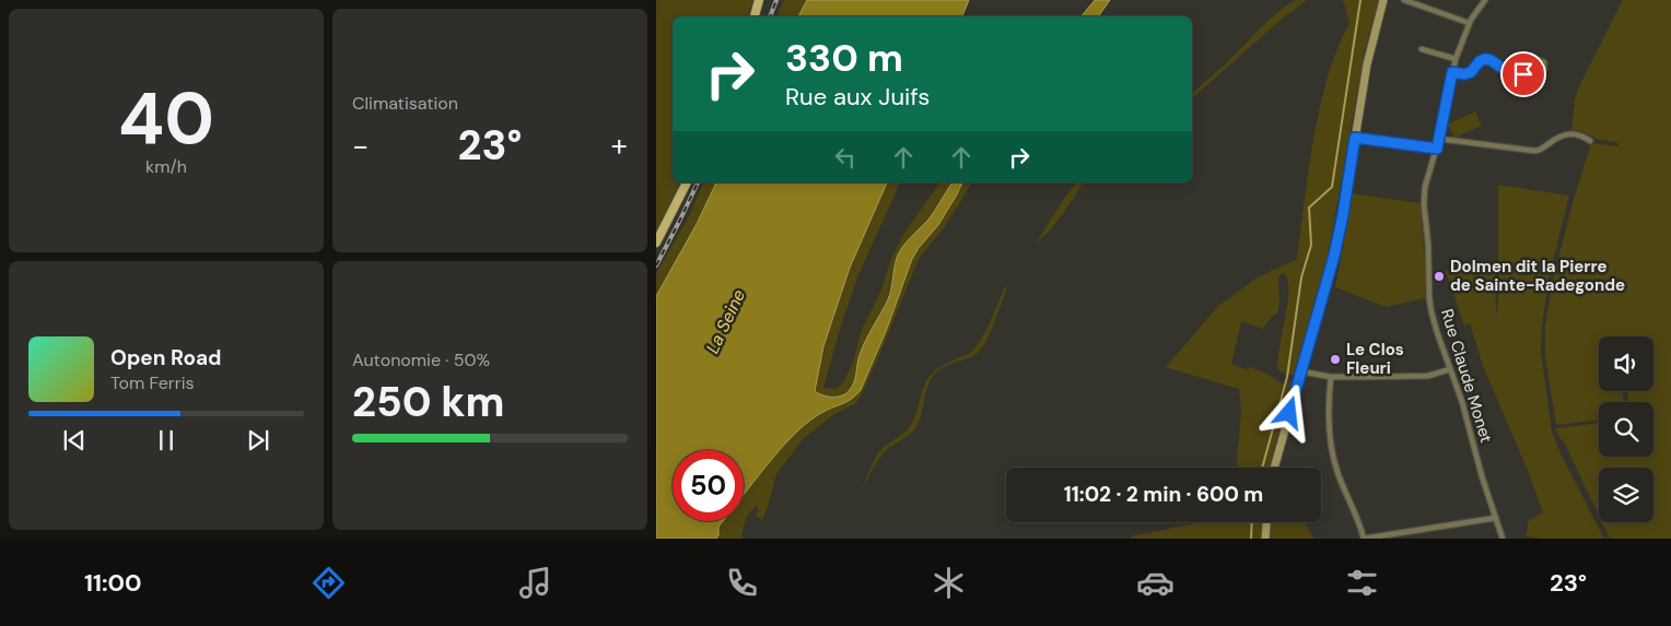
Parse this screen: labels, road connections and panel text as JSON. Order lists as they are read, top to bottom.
{
  "streets": {
    "street": ["Rue Claude Monet"]
  },
  "water": ["La Seine"],
  "places": ["Dolmen dit la Pierre de Sainte-Radegonde", "Le Clos Fleuri"],
  "page": {
    "tile": [
      ["40", "km/h"],
      "Climatisation",
      ["Autonomie · 50%", "250 km"]
    ],
    "turn": ["330 m", "Rue aux Juifs"],
    "heat": ["−", "23°", "+"],
    "song": ["Open Road", "Tom Ferris"],
    "limit": "50",
    "trip": "11:02 · 2 min · 600 m",
    "tabs": ["11:00", "23°"]
  }
}
